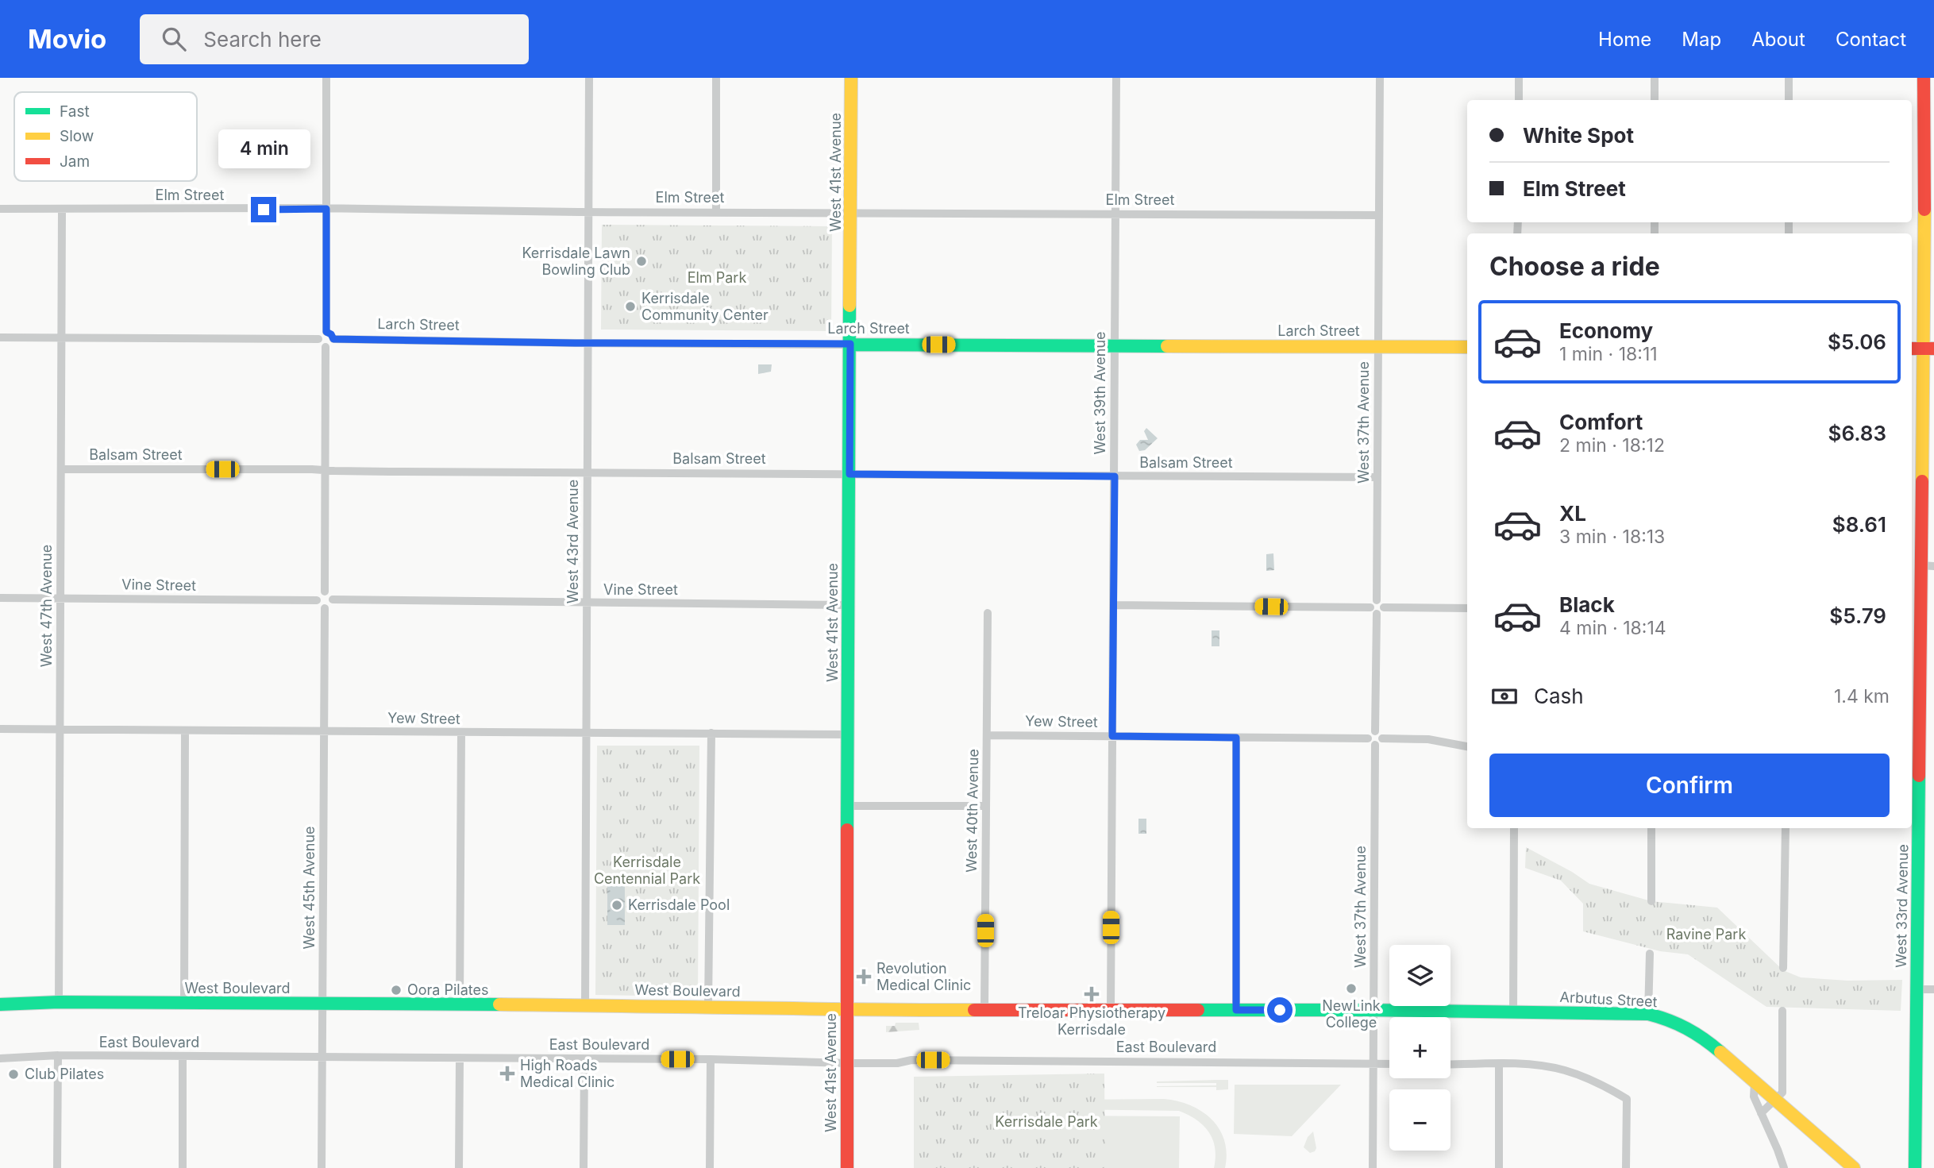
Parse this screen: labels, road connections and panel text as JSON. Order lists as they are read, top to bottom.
{
  "streets": {
    "street": [
      "West 41st Avenue",
      "Elm Street",
      "Larch Street",
      "West 39th Avenue",
      "West 37th Avenue",
      "Balsam Street",
      "West 43rd Avenue",
      "Vine Street",
      "West 47th Avenue",
      "Yew Street",
      "West 40th Avenue",
      "West 45th Avenue",
      "West 33rd Avenue",
      "West Boulevard",
      "Arbutus Street",
      "East Boulevard"
    ]
  },
  "crossings": [
    ["West 41st Avenue", "Elm Street"],
    ["West 41st Avenue", "Larch Street"],
    ["West 41st Avenue", "Balsam Street"],
    ["West 41st Avenue", "Vine Street"],
    ["West 41st Avenue", "Yew Street"],
    ["West 41st Avenue", "West Boulevard"],
    ["West 41st Avenue", "East Boulevard"],
    ["Elm Street", "West 39th Avenue"],
    ["Elm Street", "West 37th Avenue"],
    ["Elm Street", "West 43rd Avenue"],
    ["Elm Street", "West 47th Avenue"],
    ["Larch Street", "West 39th Avenue"],
    ["Larch Street", "West 37th Avenue"],
    ["Larch Street", "West 43rd Avenue"],
    ["West 39th Avenue", "Balsam Street"],
    ["West 39th Avenue", "Yew Street"],
    ["West 39th Avenue", "West Boulevard"],
    ["West 37th Avenue", "Balsam Street"],
    ["West 37th Avenue", "Yew Street"],
    ["West 37th Avenue", "West Boulevard"],
    ["West 37th Avenue", "Arbutus Street"],
    ["West 37th Avenue", "East Boulevard"],
    ["Balsam Street", "West 43rd Avenue"],
    ["Balsam Street", "West 47th Avenue"],
    ["West 43rd Avenue", "Vine Street"],
    ["West 43rd Avenue", "Yew Street"],
    ["West 43rd Avenue", "West Boulevard"],
    ["Vine Street", "West 47th Avenue"],
    ["Vine Street", "West 45th Avenue"],
    ["West 47th Avenue", "Yew Street"],
    ["West 47th Avenue", "West Boulevard"],
    ["Yew Street", "West 40th Avenue"],
    ["Yew Street", "West 45th Avenue"],
    ["West 40th Avenue", "West Boulevard"],
    ["West 45th Avenue", "West Boulevard"],
    ["West 45th Avenue", "East Boulevard"],
    ["West Boulevard", "Arbutus Street"]
  ],
  "parks": [
    "Elm Park",
    "Kerrisdale Centennial Park",
    "Ravine Park",
    "Kerrisdale Park"
  ],
  "places": {
    "other": [
      "Kerrisdale Lawn Bowling Club",
      "Kerrisdale Community Center",
      "Kerrisdale Pool",
      "NewLink College",
      "Oora Pilates",
      "Club Pilates"
    ],
    "health": ["Revolution Medical Clinic", "Treloar Physiotherapy Kerrisdale", "High Roads Medical Clinic"]
  },
  "legend": ["Fast", "Slow", "Jam"],
  "page": {
    "header": "Movio",
    "search": "Search here",
    "nav": [
      "Home",
      "Map",
      "About",
      "Contact"
    ],
    "banner": ["White Spot", "Elm Street"],
    "bubble": "4 min",
    "heading": "Choose a ride",
    "list": [
      {
        "name": "Economy",
        "note": "1 min · 18:11",
        "value": "$5.06"
      },
      {
        "name": "Comfort",
        "note": "2 min · 18:12",
        "value": "$6.83"
      },
      {
        "name": "XL",
        "note": "3 min · 18:13",
        "value": "$8.61"
      },
      {
        "name": "Black",
        "note": "4 min · 18:14",
        "value": "$5.79"
      }
    ],
    "pay": ["Cash", "1.4 km"],
    "buttons": "Confirm",
    "map_buttons": ["+", "−"]
  }
}
